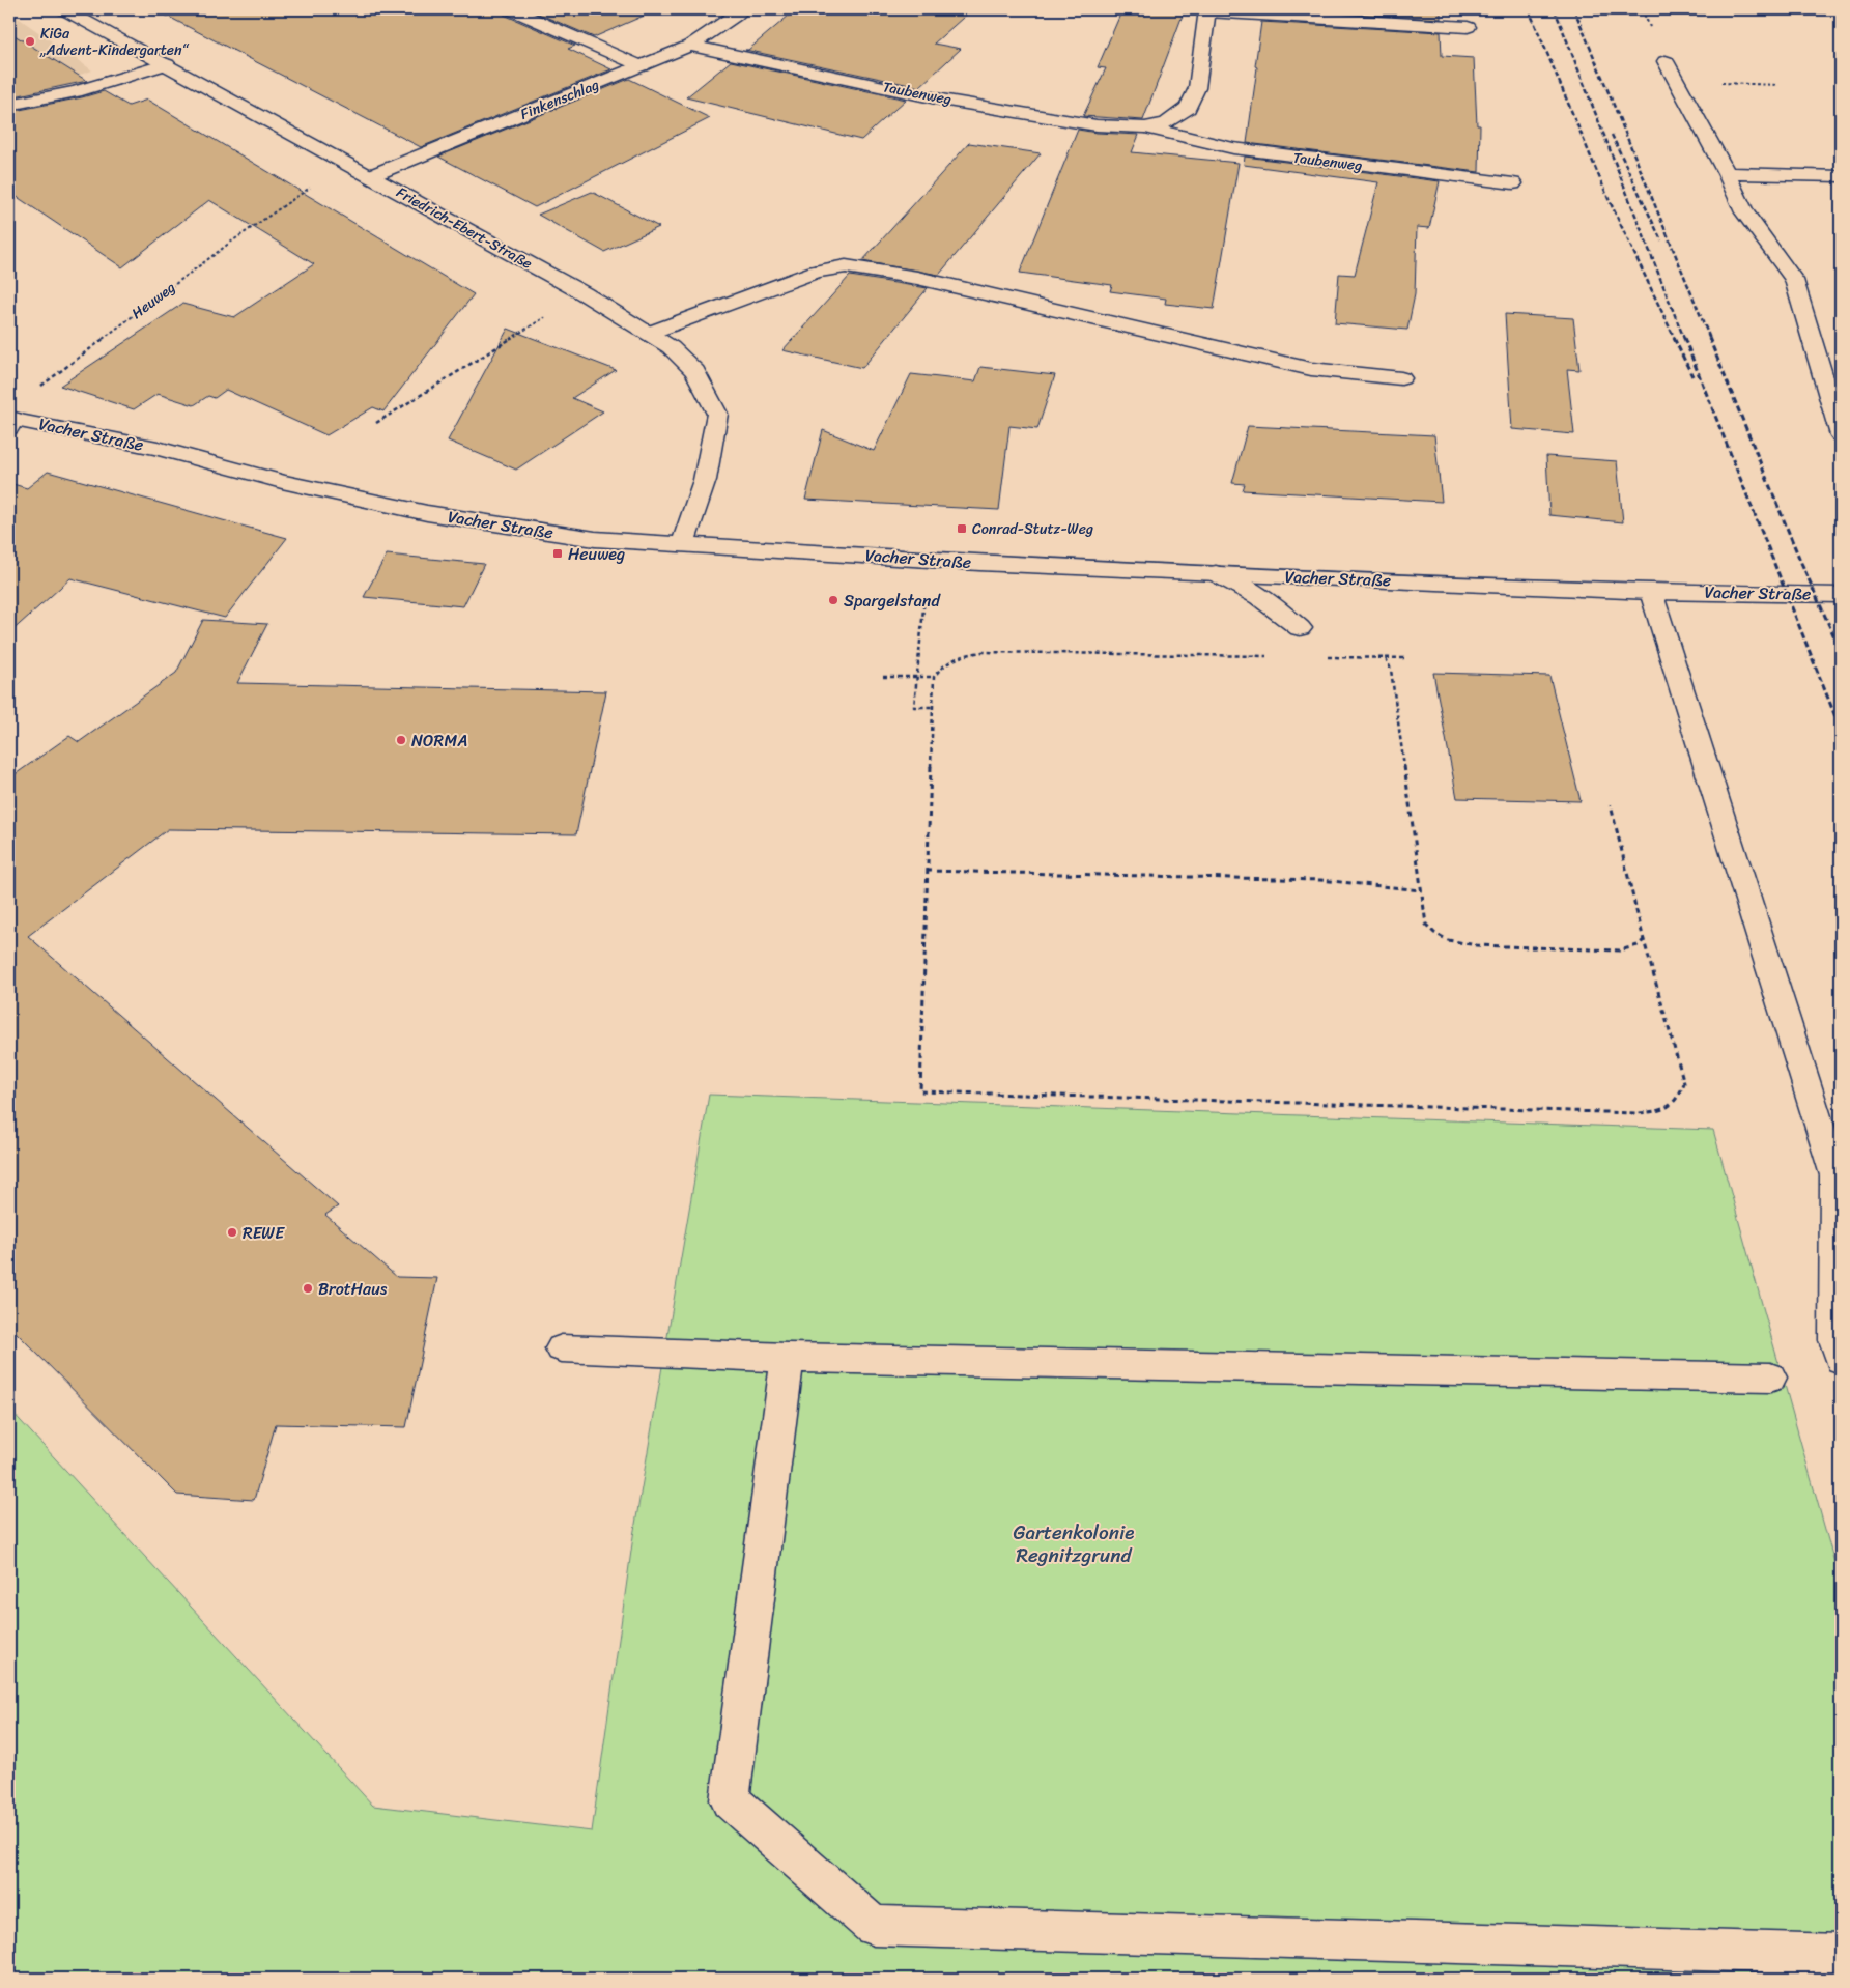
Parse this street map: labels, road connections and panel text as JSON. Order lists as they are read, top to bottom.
{
  "streets": {
    "street": [
      "Taubenweg",
      "Finkenschlag",
      "Friedrich-Ebert-Straße",
      "Vacher Straße"
    ],
    "path": ["Heuweg"]
  },
  "crossings": [
    ["Taubenweg", "Finkenschlag"],
    ["Finkenschlag", "Friedrich-Ebert-Straße"],
    ["Friedrich-Ebert-Straße", "Vacher Straße"],
    ["Heuweg", "Vacher Straße"]
  ],
  "parks": ["Gartenkolonie Regnitzgrund"],
  "places": {
    "other": [
      "KiGa „Advent-Kindergarten“",
      "Spargelstand",
      "NORMA",
      "REWE",
      "BrotHaus"
    ],
    "transit": ["Conrad-Stutz-Weg", "Heuweg"]
  }
}
